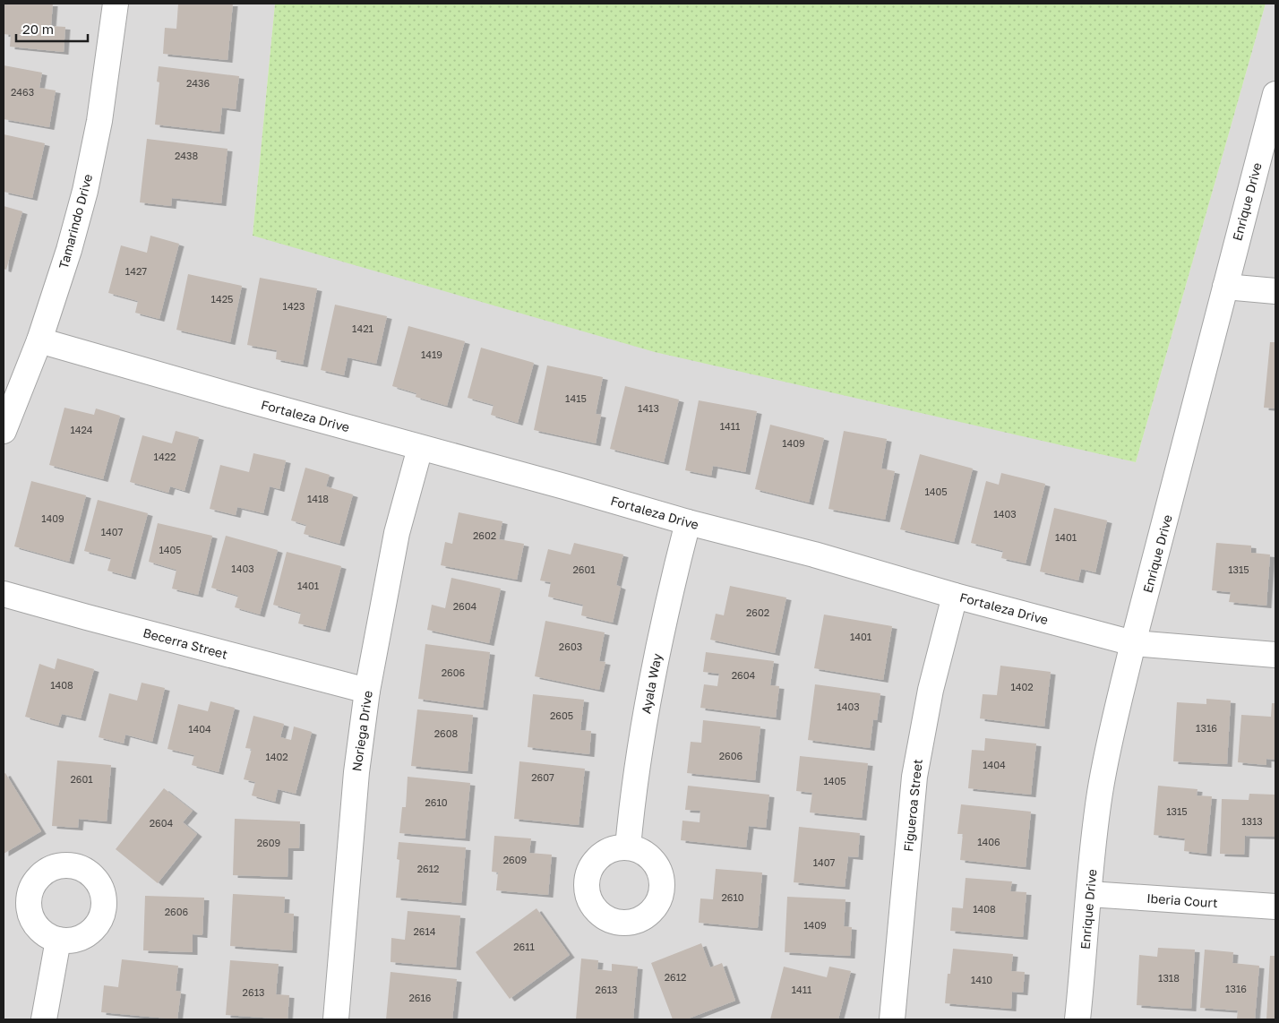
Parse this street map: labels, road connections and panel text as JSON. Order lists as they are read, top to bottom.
{
  "streets": {
    "street": [
      "Enrique Drive",
      "Tamarindo Drive",
      "Fortaleza Drive",
      "Becerra Street",
      "Ayala Way",
      "Noriega Drive",
      "Figueroa Street",
      "Iberia Court"
    ]
  },
  "crossings": [
    ["Enrique Drive", "Fortaleza Drive"],
    ["Enrique Drive", "Iberia Court"],
    ["Tamarindo Drive", "Fortaleza Drive"],
    ["Fortaleza Drive", "Ayala Way"],
    ["Fortaleza Drive", "Noriega Drive"],
    ["Fortaleza Drive", "Figueroa Street"],
    ["Becerra Street", "Noriega Drive"]
  ],
  "house_numbers": [
    "2436",
    "2463",
    "2438",
    "1427",
    "1425",
    "1423",
    "1421",
    "1419",
    "1415",
    "1413",
    "1411",
    "1424",
    "1409",
    "1422",
    "1405",
    "1418",
    "1403",
    "1409",
    "1407",
    "2602",
    "1401",
    "1405",
    "1403",
    "2601",
    "1315",
    "1401",
    "2604",
    "2602",
    "1401",
    "2603",
    "2606",
    "2604",
    "1408",
    "1402",
    "1403",
    "2605",
    "1316",
    "1404",
    "2608",
    "2606",
    "1402",
    "1404",
    "2607",
    "2601",
    "1405",
    "2610",
    "1315",
    "1313",
    "2604",
    "1406",
    "2609",
    "2609",
    "1407",
    "2612",
    "2610",
    "1408",
    "2606",
    "1409",
    "2614",
    "2611",
    "2612",
    "1318",
    "1410",
    "1316",
    "2613",
    "1411",
    "2613",
    "2616"
  ],
  "scale_bar": "20 m"
}
